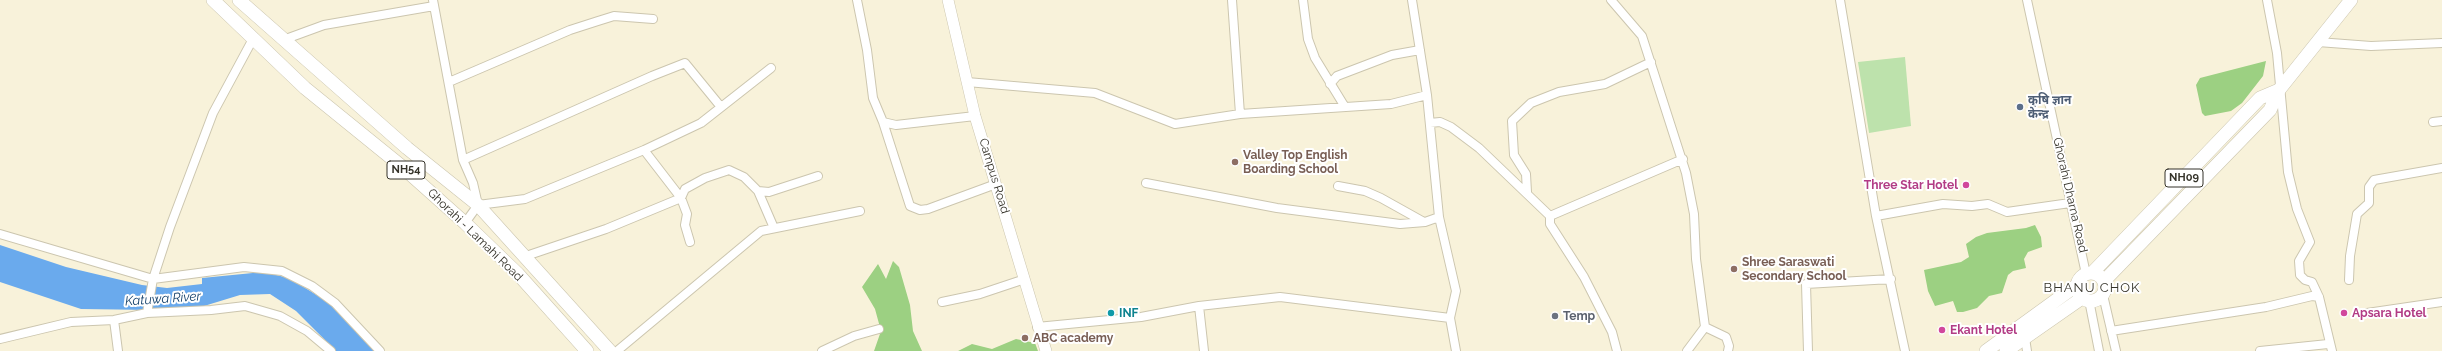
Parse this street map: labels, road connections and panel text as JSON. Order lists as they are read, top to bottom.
{
  "streets": {
    "main road": ["NH54", "NH09", "Ghorahi - Lamahi Road"],
    "street": ["Campus Road", "Ghorahi Dharna Road"]
  },
  "crossings": [
    ["NH09", "Ghorahi Dharna Road"]
  ],
  "districts": ["BHANU CHOK"],
  "water": ["Katuwa River"],
  "places": [
    "कृषि ज्ञान केन्द्र",
    "Valley Top English Boarding School",
    "Three Star Hotel",
    "Shree Saraswati Secondary School",
    "INF",
    "Apsara Hotel",
    "Temp",
    "Ekant Hotel",
    "ABC academy"
  ]
}
